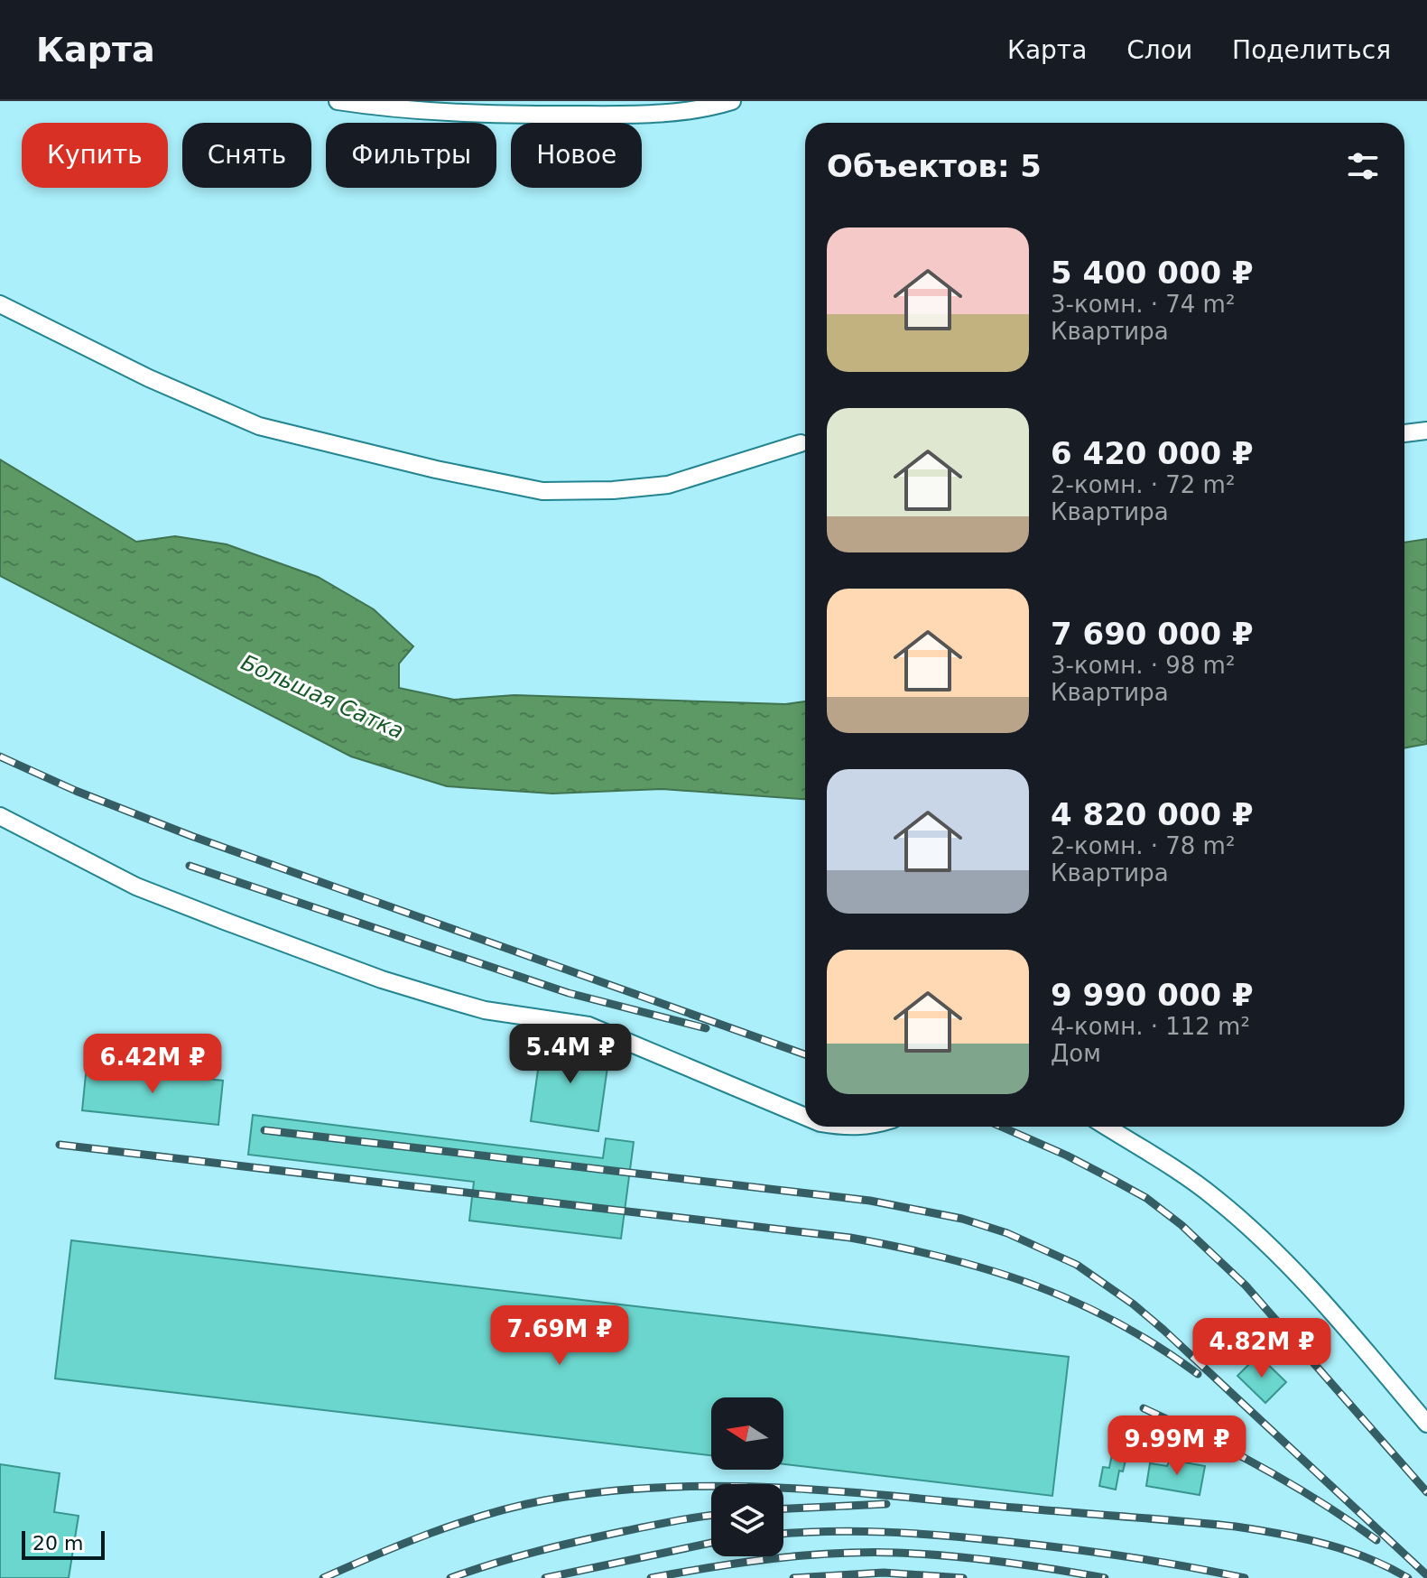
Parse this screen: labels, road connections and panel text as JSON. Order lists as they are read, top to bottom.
{
  "water": ["Большая Сатка"],
  "scale_bar": "20 m",
  "north": "left",
  "page": {
    "header": "Карта",
    "nav": ["Карта", "Слои", "Поделиться"],
    "chip": [
      "Купить",
      "Снять",
      "Фильтры",
      "Новое"
    ],
    "heading": "Объектов: 5",
    "list": [
      {
        "name": "5 400 000 ₽",
        "note": "3-комн. · 74 m² · Квартира"
      },
      {
        "name": "6 420 000 ₽",
        "note": "2-комн. · 72 m² · Квартира"
      },
      {
        "name": "7 690 000 ₽",
        "note": "3-комн. · 98 m² · Квартира"
      },
      {
        "name": "4 820 000 ₽",
        "note": "2-комн. · 78 m² · Квартира"
      },
      {
        "name": "9 990 000 ₽",
        "note": "4-комн. · 112 m² · Дом"
      }
    ],
    "price": [
      "5.4M ₽",
      "6.42M ₽",
      "7.69M ₽",
      "4.82M ₽",
      "9.99M ₽"
    ],
    "scale": "20 m"
  }
}
